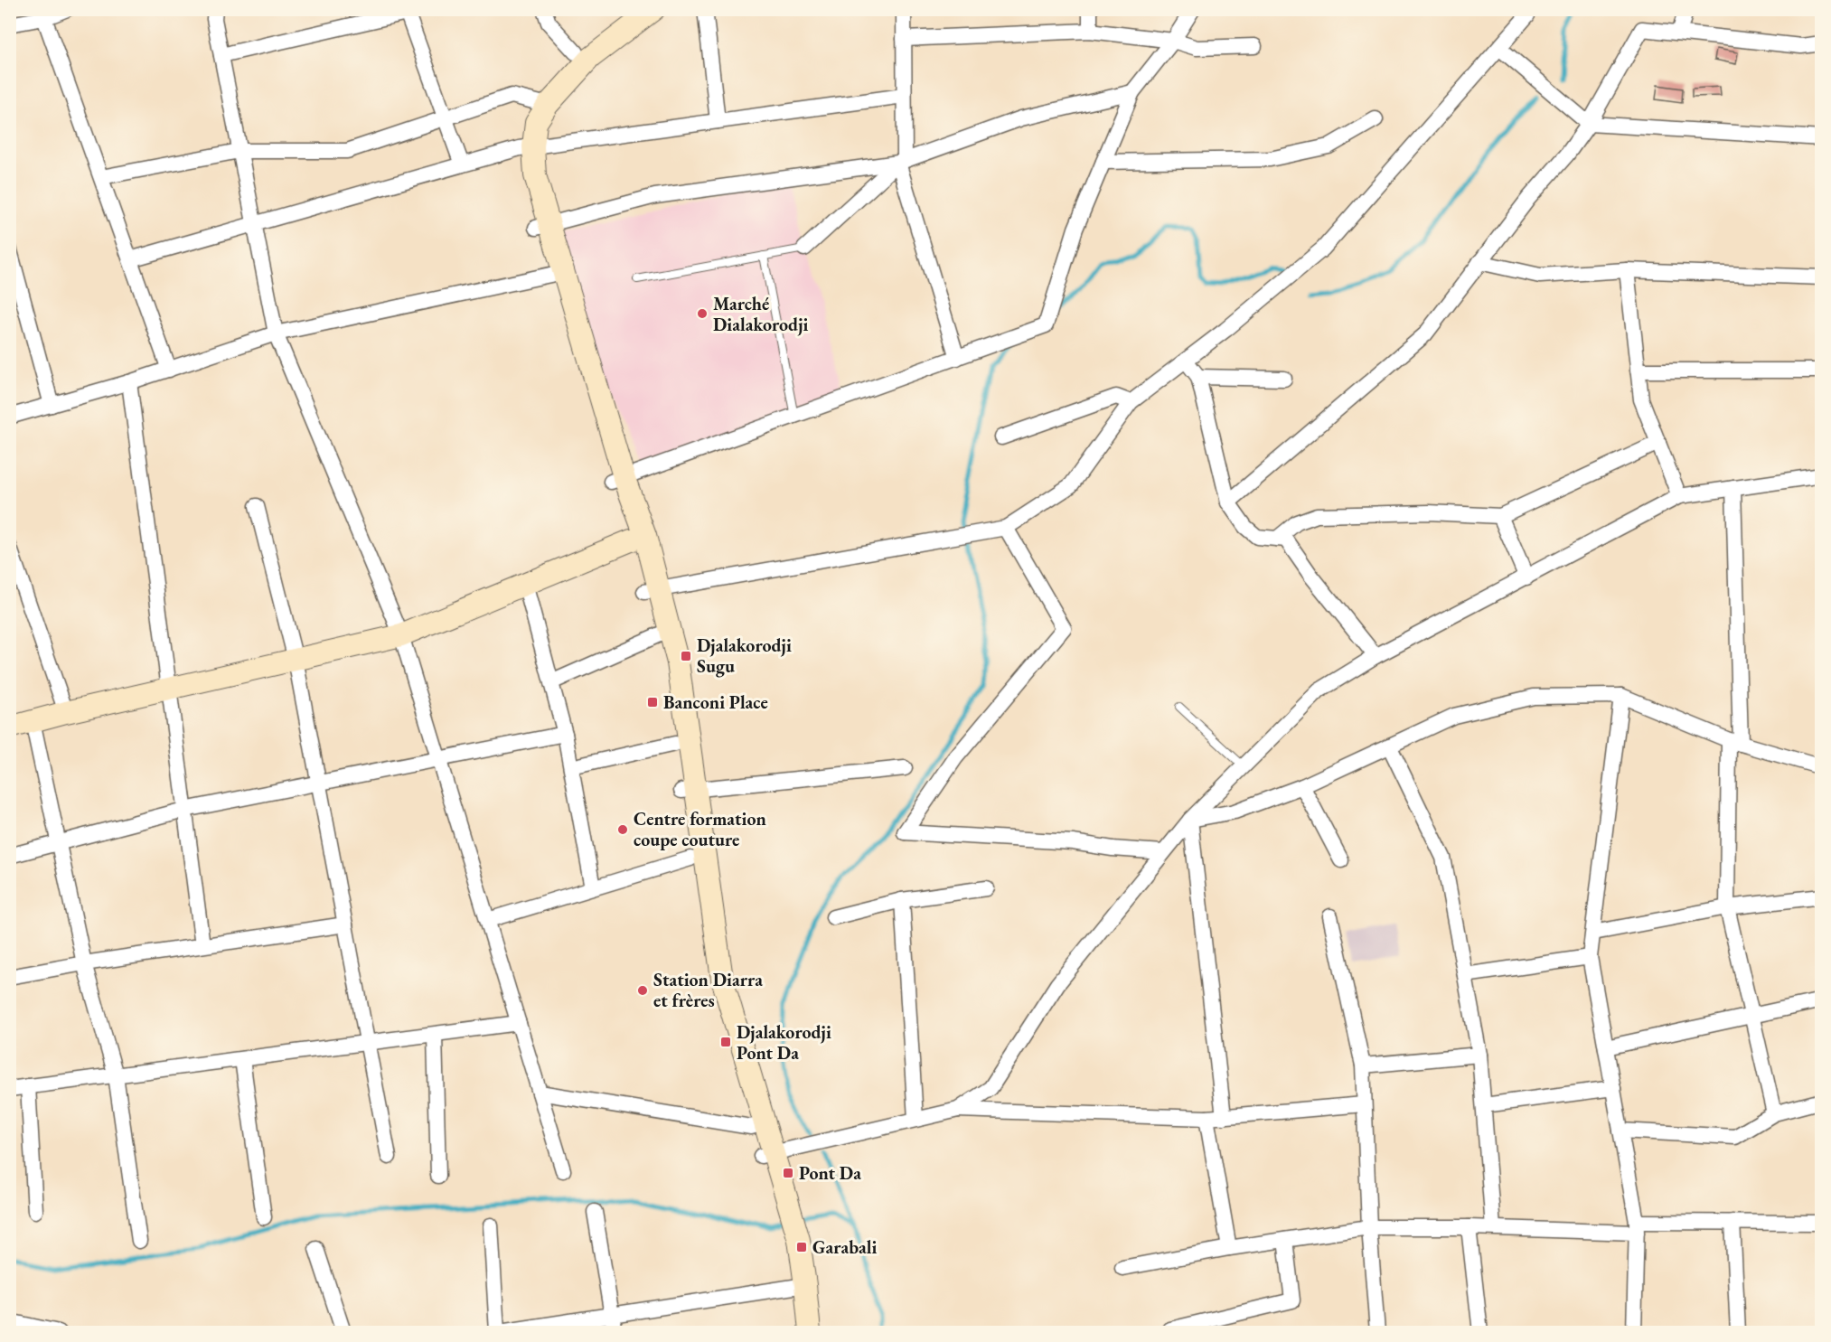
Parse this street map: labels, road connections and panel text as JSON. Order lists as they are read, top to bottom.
{
  "places": {
    "other": ["Marché Dialakorodji", "Centre formation coupe couture", "Station Diarra et frères"],
    "transit": [
      "Djalakorodji Sugu",
      "Banconi Place",
      "Djalakorodji Pont Da",
      "Pont Da",
      "Garabali"
    ]
  }
}
